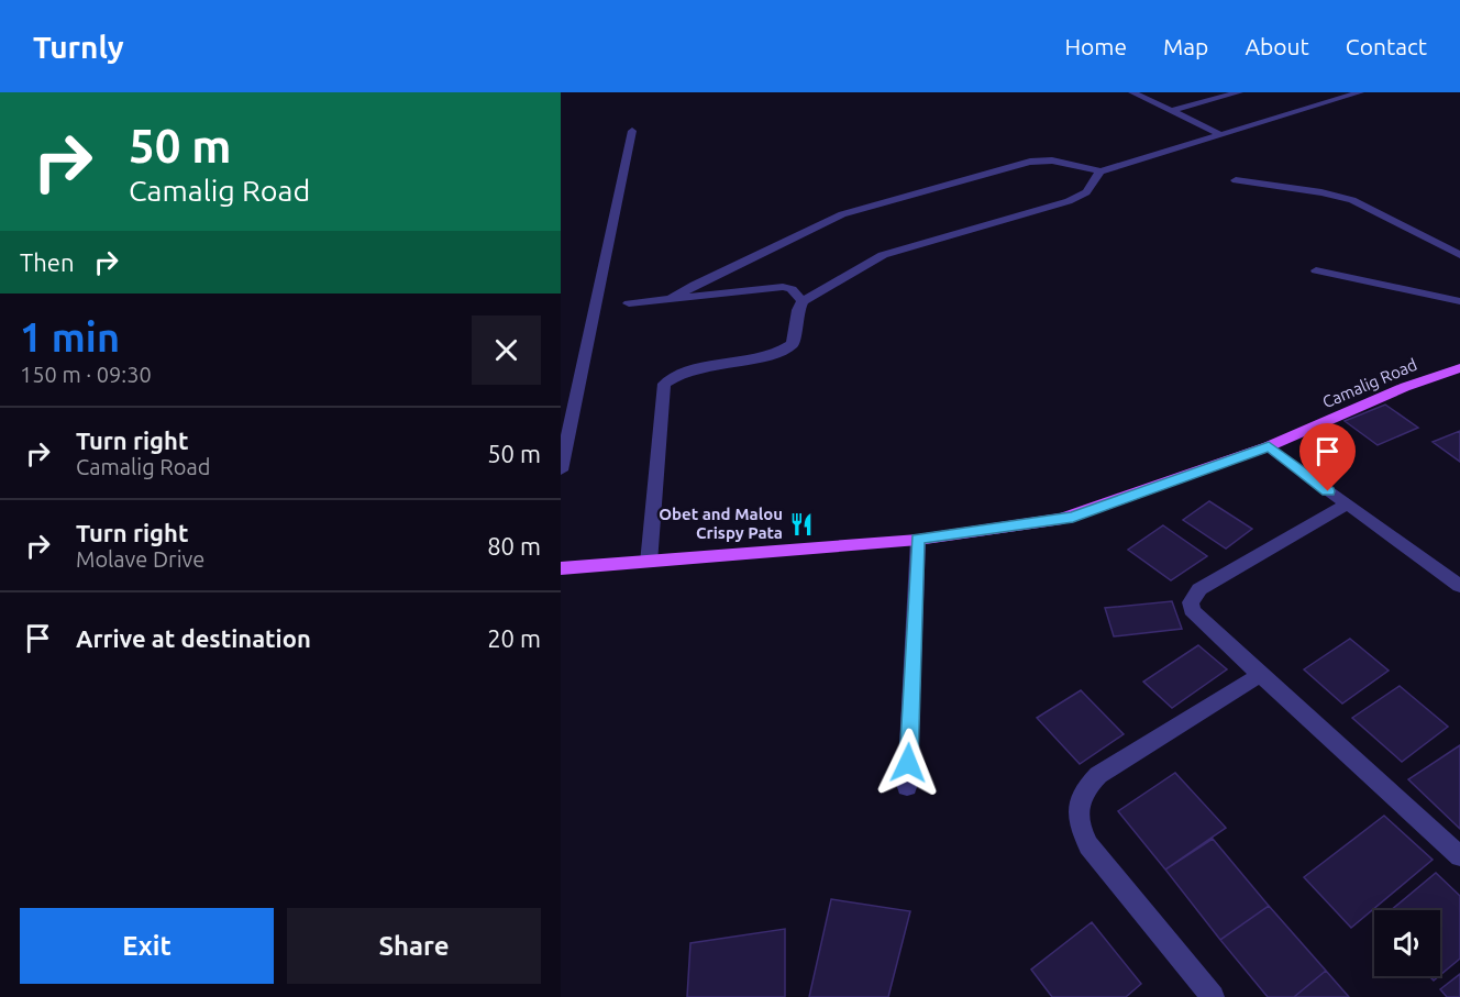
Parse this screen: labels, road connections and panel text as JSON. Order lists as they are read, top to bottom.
{
  "streets": {
    "main road": ["Camalig Road"]
  },
  "places": {
    "restaurant": ["Obet and Malou Crispy Pata"]
  },
  "page": {
    "header": "Turnly",
    "nav": [
      "Home",
      "Map",
      "About",
      "Contact"
    ],
    "turn": ["50 m", "Camalig Road"],
    "then": "Then",
    "heading": ["1 min", "150 m · 09:30"],
    "list": [
      {
        "name": "Turn right",
        "note": "Camalig Road",
        "value": "50 m"
      },
      {
        "name": "Turn right",
        "note": "Molave Drive",
        "value": "80 m"
      },
      {
        "name": "Arrive at destination",
        "value": "20 m"
      }
    ],
    "buttons": ["Exit", "Share"]
  }
}
